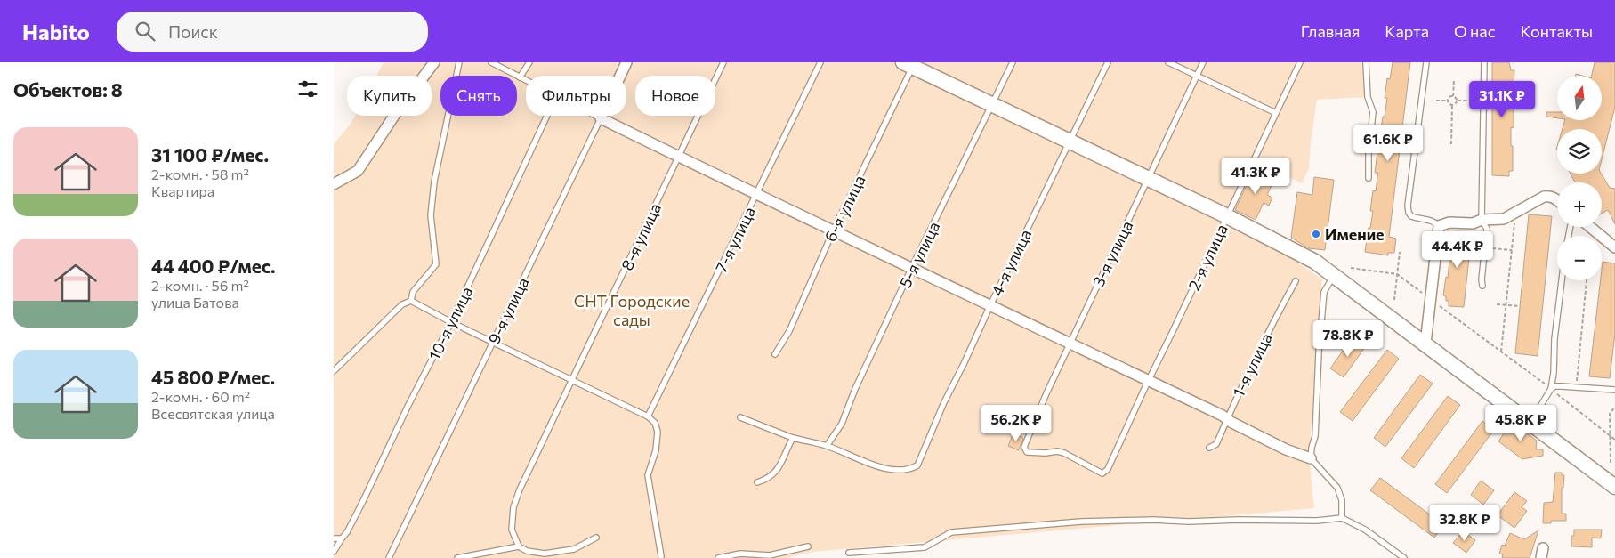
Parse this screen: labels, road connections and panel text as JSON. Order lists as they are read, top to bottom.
{
  "streets": {
    "street": ["9-я улица"],
    "lane": [
      "6-я улица",
      "8-я улица",
      "7-я улица",
      "3-я улица",
      "5-я улица",
      "2-я улица",
      "4-я улица",
      "10-я улица",
      "1-я улица"
    ]
  },
  "crossings": [
    ["3-я улица", "2-я улица"],
    ["5-я улица", "4-я улица"]
  ],
  "parks": ["СНТ Городские сады"],
  "places": ["Имение"],
  "north": "top",
  "page": {
    "header": "Habito",
    "search": "Поиск",
    "nav": [
      "Главная",
      "Карта",
      "О нас",
      "Контакты"
    ],
    "heading": "Объектов: 8",
    "map_buttons": ["+", "−"],
    "chip": [
      "Купить",
      "Снять",
      "Фильтры",
      "Новое"
    ],
    "price": [
      "31.1K ₽",
      "61.6K ₽",
      "41.3K ₽",
      "44.4K ₽",
      "78.8K ₽",
      "56.2K ₽",
      "45.8K ₽",
      "32.8K ₽"
    ],
    "list": [
      {
        "name": "31 100 ₽/мес.",
        "note": "2-комн. · 58 m² · Квартира"
      },
      {
        "name": "44 400 ₽/мес.",
        "note": "2-комн. · 56 m² · улица Батова"
      },
      {
        "name": "45 800 ₽/мес.",
        "note": "2-комн. · 60 m² · Всесвятская улица"
      }
    ]
  }
}
